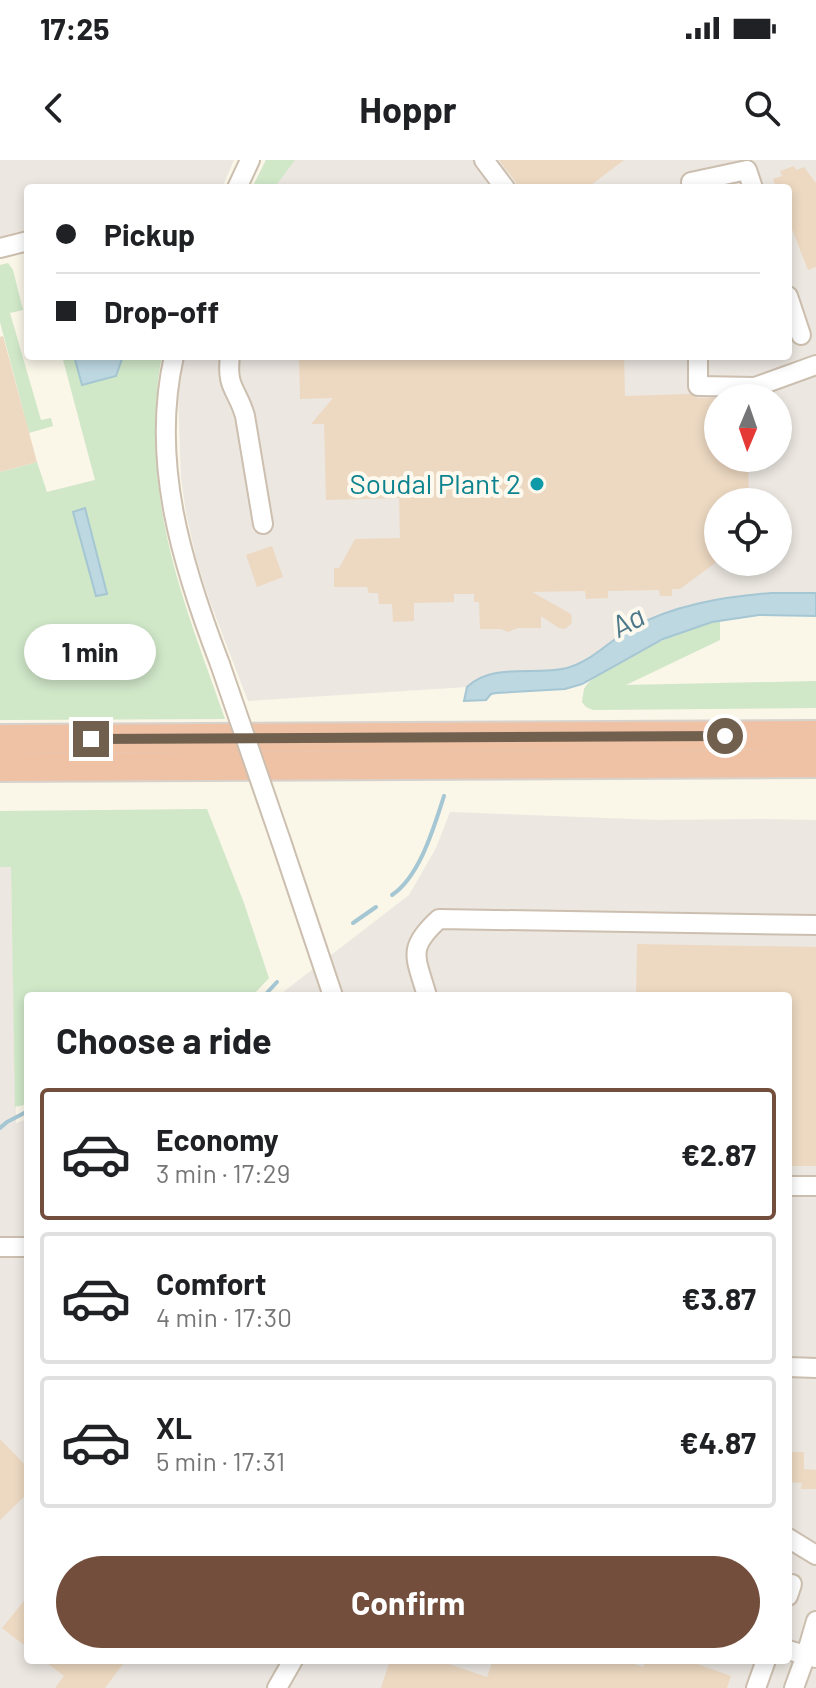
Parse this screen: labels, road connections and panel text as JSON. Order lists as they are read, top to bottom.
{
  "water": ["Aa"],
  "places": ["Soudal Plant 2"],
  "north": "bottom",
  "page": {
    "status": "17:25",
    "header": "Hoppr",
    "banner": ["Pickup", "Drop-off"],
    "bubble": "1 min",
    "heading": "Choose a ride",
    "list": [
      {
        "name": "Economy",
        "note": "3 min · 17:29",
        "value": "€2.87"
      },
      {
        "name": "Comfort",
        "note": "4 min · 17:30",
        "value": "€3.87"
      },
      {
        "name": "XL",
        "note": "5 min · 17:31",
        "value": "€4.87"
      }
    ],
    "buttons": "Confirm"
  }
}
